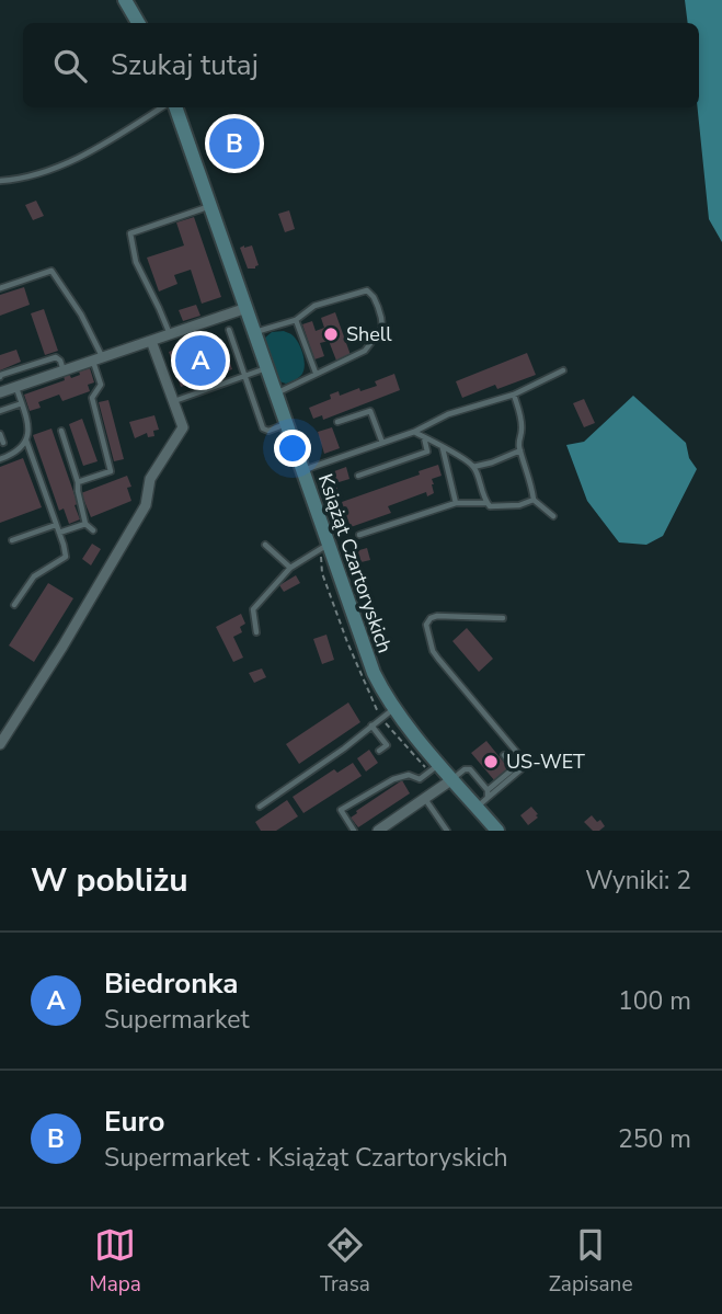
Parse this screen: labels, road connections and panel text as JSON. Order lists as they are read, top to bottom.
{
  "streets": {
    "main road": ["Książąt Czartoryskich"]
  },
  "places": ["Shell", "US-WET"],
  "page": {
    "search": "Szukaj tutaj",
    "pins": ["B", "A"],
    "heading": ["W pobliżu", "Wyniki: 2"],
    "list": [
      {
        "mark": "A",
        "name": "Biedronka",
        "note": "Supermarket",
        "value": "100 m"
      },
      {
        "mark": "B",
        "name": "Euro",
        "note": "Supermarket · Książąt Czartoryskich",
        "value": "250 m"
      }
    ],
    "nav": ["Mapa", "Trasa", "Zapisane"]
  }
}
